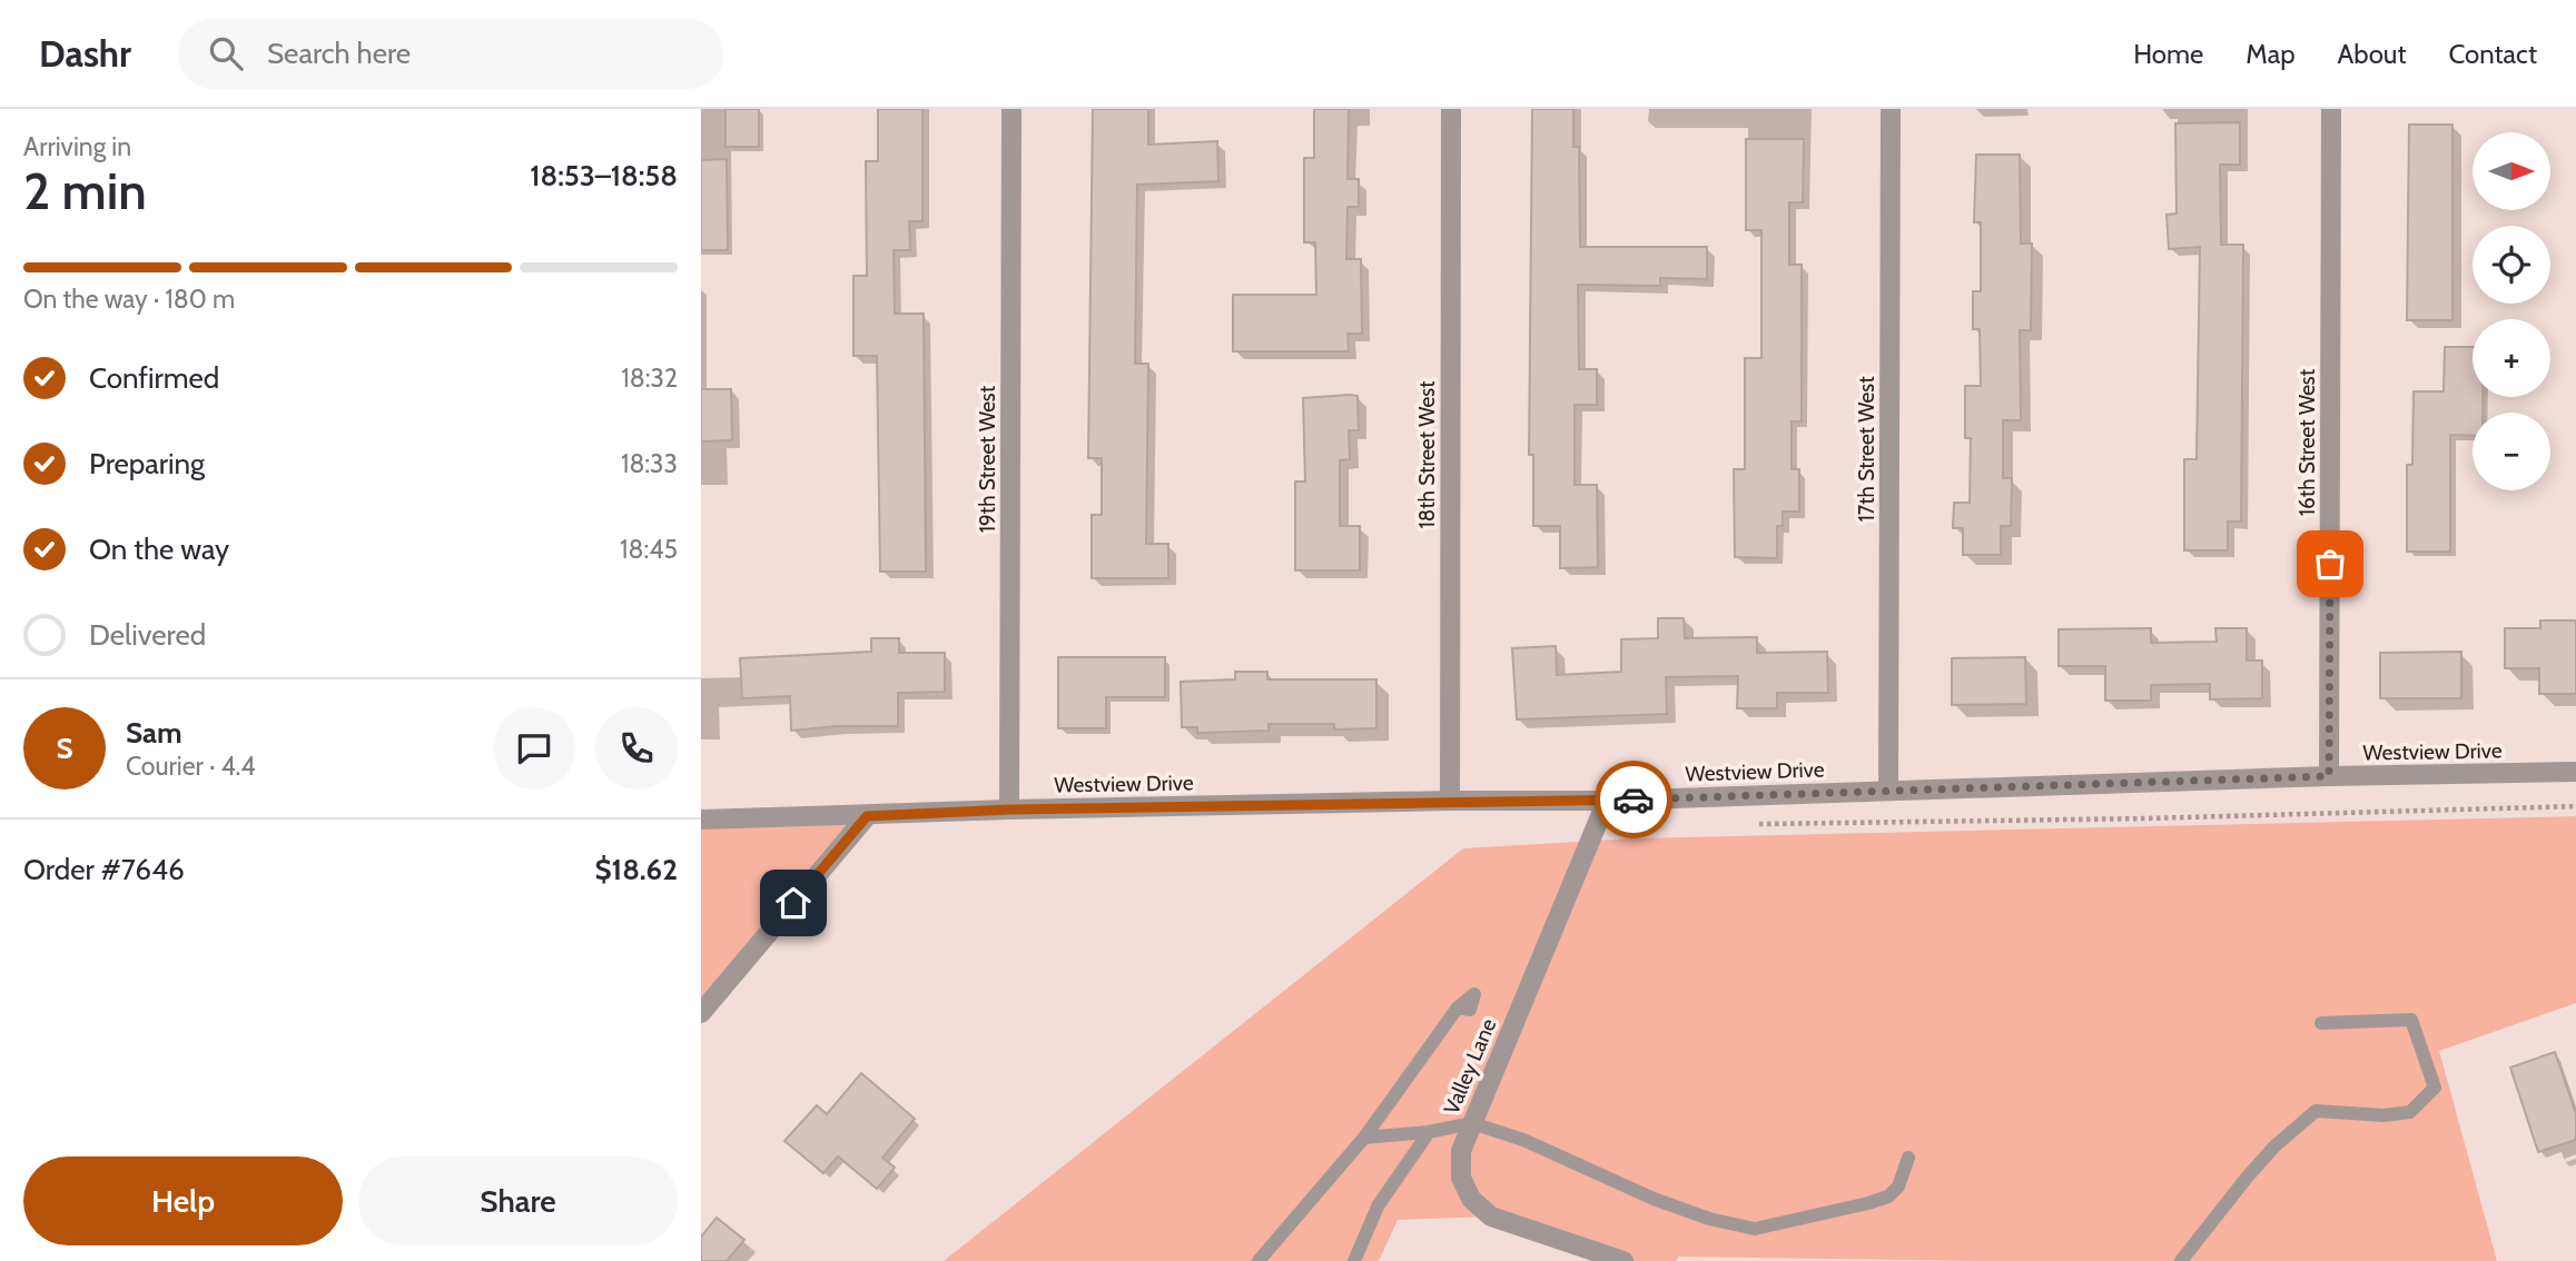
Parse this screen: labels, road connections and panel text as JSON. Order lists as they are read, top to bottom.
{
  "streets": {
    "street": [
      "16th Street West",
      "17th Street West",
      "18th Street West",
      "19th Street West",
      "Westview Drive",
      "Valley Lane"
    ]
  },
  "crossings": [
    ["16th Street West", "Westview Drive"],
    ["17th Street West", "Westview Drive"],
    ["18th Street West", "Westview Drive"],
    ["19th Street West", "Westview Drive"],
    ["Westview Drive", "Valley Lane"]
  ],
  "north": "right",
  "page": {
    "header": "Dashr",
    "search": "Search here",
    "nav": [
      "Home",
      "Map",
      "About",
      "Contact"
    ],
    "heading": ["2 min", "Arriving in", "18:53–18:58"],
    "panel": [
      "Sam",
      "Courier · 4.4",
      "Order #7646",
      "$18.62"
    ],
    "map_buttons": ["+", "−"],
    "bar": "On the way · 180 m",
    "list": [
      ["Confirmed", "18:32"],
      ["Preparing", "18:33"],
      ["On the way", "18:45"],
      "Delivered"
    ],
    "round": "S",
    "buttons": ["Help", "Share"]
  }
}
